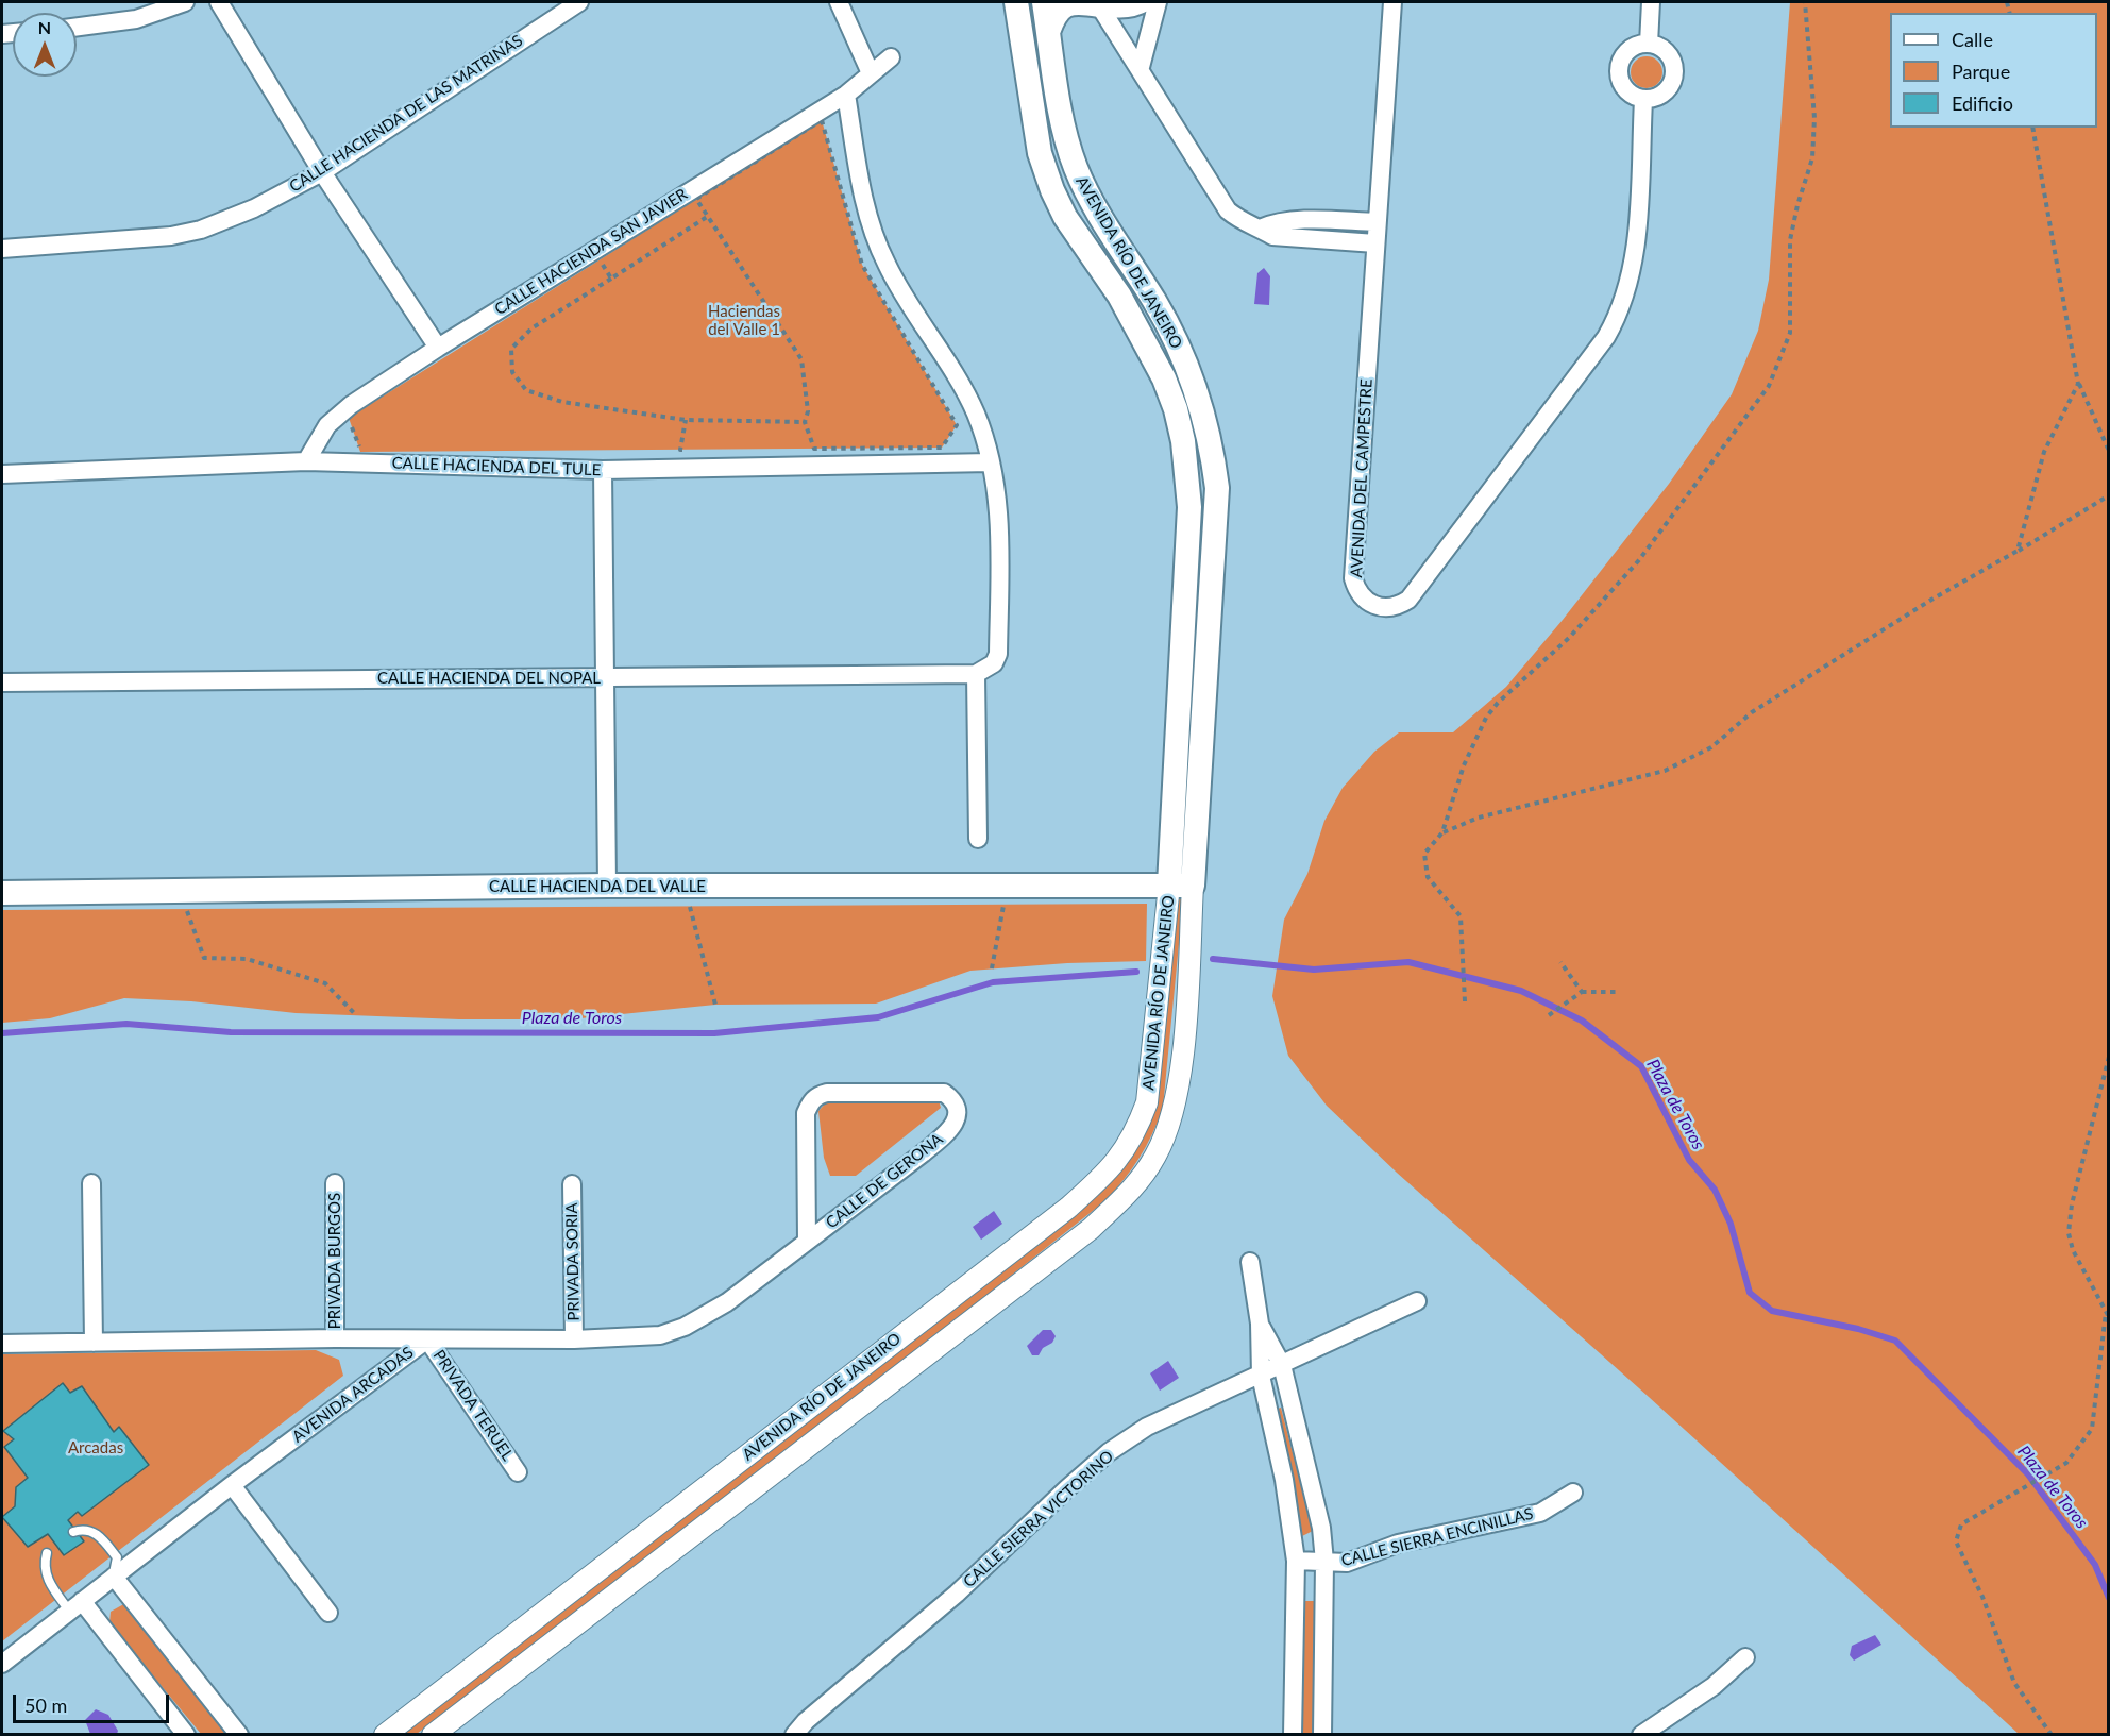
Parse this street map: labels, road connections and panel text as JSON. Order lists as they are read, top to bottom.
{
  "streets": {
    "main road": ["AVENIDA RÍO DE JANEIRO", "CALLE HACIENDA DEL VALLE"],
    "street": [
      "CALLE HACIENDA DE LAS MATRINAS",
      "CALLE HACIENDA SAN JAVIER",
      "CALLE HACIENDA DEL TULE",
      "AVENIDA DEL CAMPESTRE",
      "CALLE HACIENDA DEL NOPAL",
      "CALLE DE GERONA",
      "PRIVADA BURGOS",
      "PRIVADA SORIA",
      "AVENIDA ARCADAS",
      "PRIVADA TERUEL",
      "CALLE SIERRA VICTORINO",
      "CALLE SIERRA ENCINILLAS"
    ]
  },
  "crossings": [
    ["CALLE HACIENDA SAN JAVIER", "CALLE HACIENDA DEL TULE"],
    ["AVENIDA RÍO DE JANEIRO", "CALLE HACIENDA DEL VALLE"],
    ["CALLE DE GERONA", "PRIVADA SORIA"],
    ["CALLE DE GERONA", "AVENIDA ARCADAS"],
    ["CALLE DE GERONA", "PRIVADA TERUEL"],
    ["PRIVADA BURGOS", "AVENIDA ARCADAS"],
    ["AVENIDA ARCADAS", "PRIVADA TERUEL"]
  ],
  "water": ["Plaza de Toros"],
  "parks": ["Haciendas del Valle 1", "Arcadas"],
  "legend": ["Calle", "Parque", "Edificio"],
  "scale_bar": "50 m",
  "north": "top"
}
